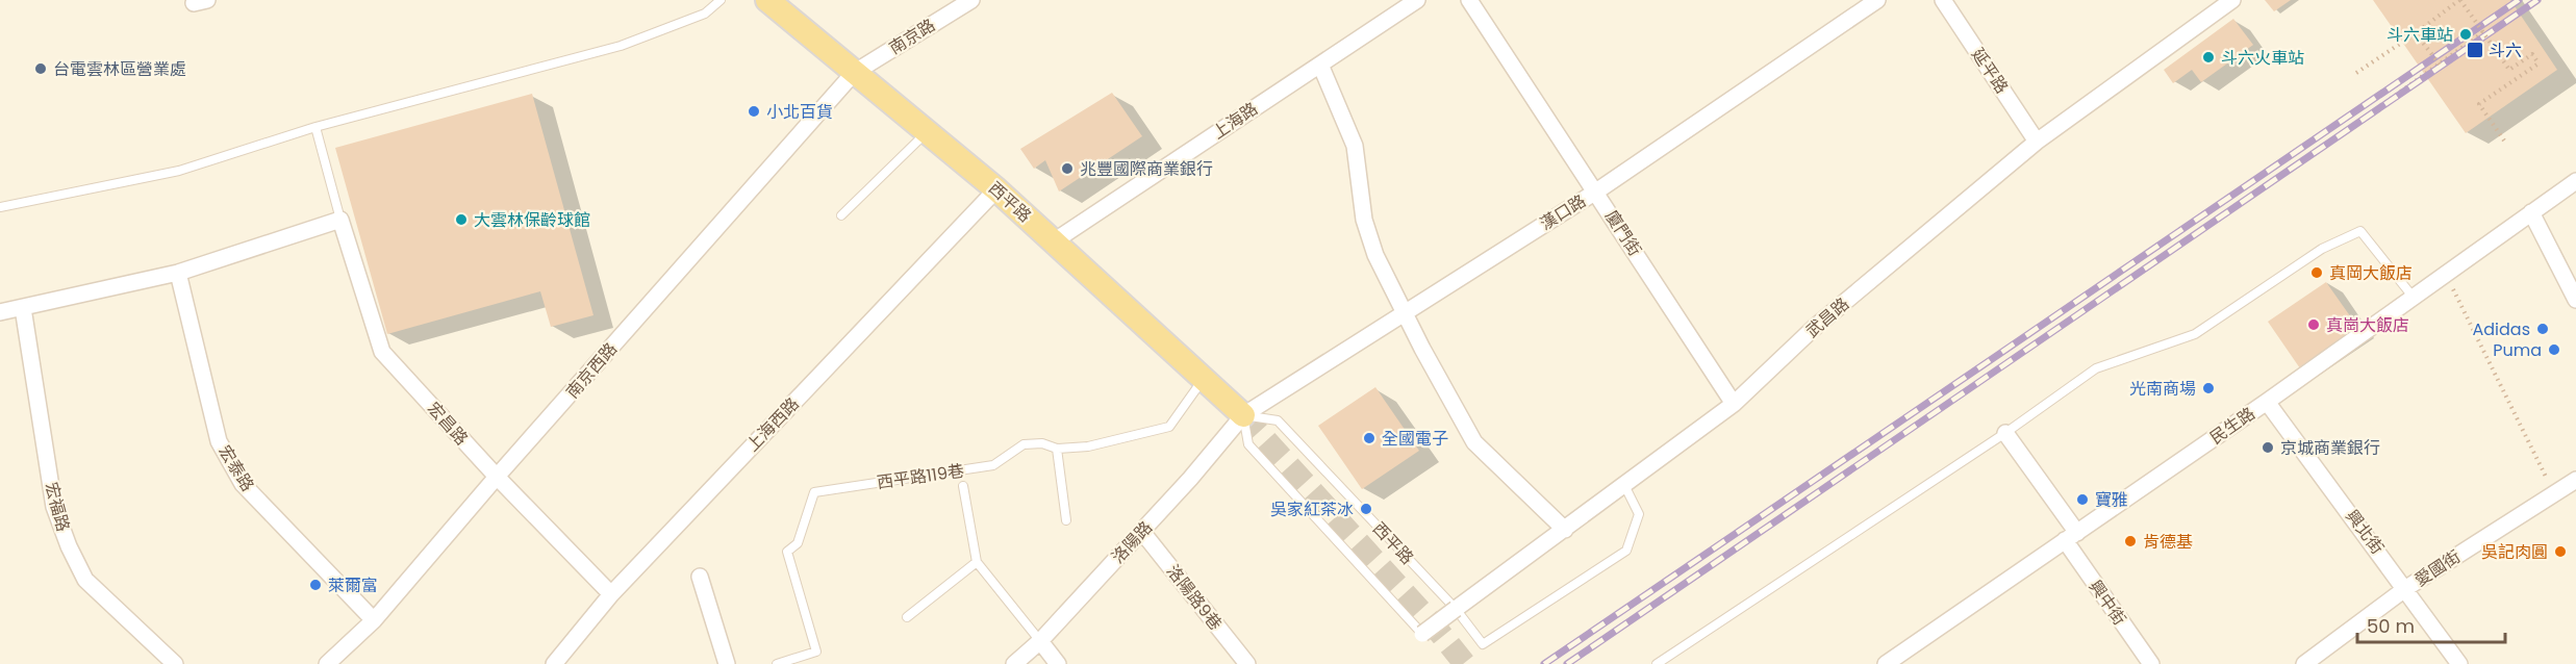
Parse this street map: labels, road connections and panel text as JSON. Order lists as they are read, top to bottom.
{
  "streets": {
    "main road": ["西平路"],
    "street": [
      "南京路",
      "延平路",
      "上海路",
      "漢口路",
      "廈門街",
      "武昌路",
      "南京西路",
      "宏昌路",
      "上海西路",
      "民生路",
      "宏泰路",
      "宏福路",
      "興北街",
      "洛陽路",
      "愛國街",
      "洛陽路9巷",
      "興中街"
    ],
    "lane": ["西平路119巷"]
  },
  "crossings": [
    ["南京路", "西平路"],
    ["南京路", "南京西路"],
    ["延平路", "武昌路"],
    ["上海路", "西平路"],
    ["西平路", "漢口路"],
    ["西平路", "武昌路"],
    ["西平路", "南京西路"],
    ["西平路", "上海西路"],
    ["西平路", "西平路119巷"],
    ["西平路", "洛陽路"],
    ["漢口路", "廈門街"],
    ["漢口路", "洛陽路"],
    ["廈門街", "武昌路"],
    ["南京西路", "宏昌路"],
    ["南京西路", "宏泰路"],
    ["宏昌路", "上海西路"],
    ["民生路", "興北街"],
    ["民生路", "興中街"],
    ["興北街", "愛國街"],
    ["洛陽路", "洛陽路9巷"]
  ],
  "places": {
    "other": [
      "斗六車站",
      "斗六火車站",
      "台電雲林區營業處",
      "小北百貨",
      "兆豐國際商業銀行",
      "大雲林保齡球館",
      "真岡大飯店",
      "真崗大飯店",
      "Adidas",
      "Puma",
      "光南商場",
      "全國電子",
      "京城商業銀行",
      "寶雅",
      "吳家紅茶冰",
      "肯德基",
      "吳記肉圓",
      "萊爾富"
    ],
    "transit": ["斗六"]
  },
  "scale_bar": "50 m"
}
